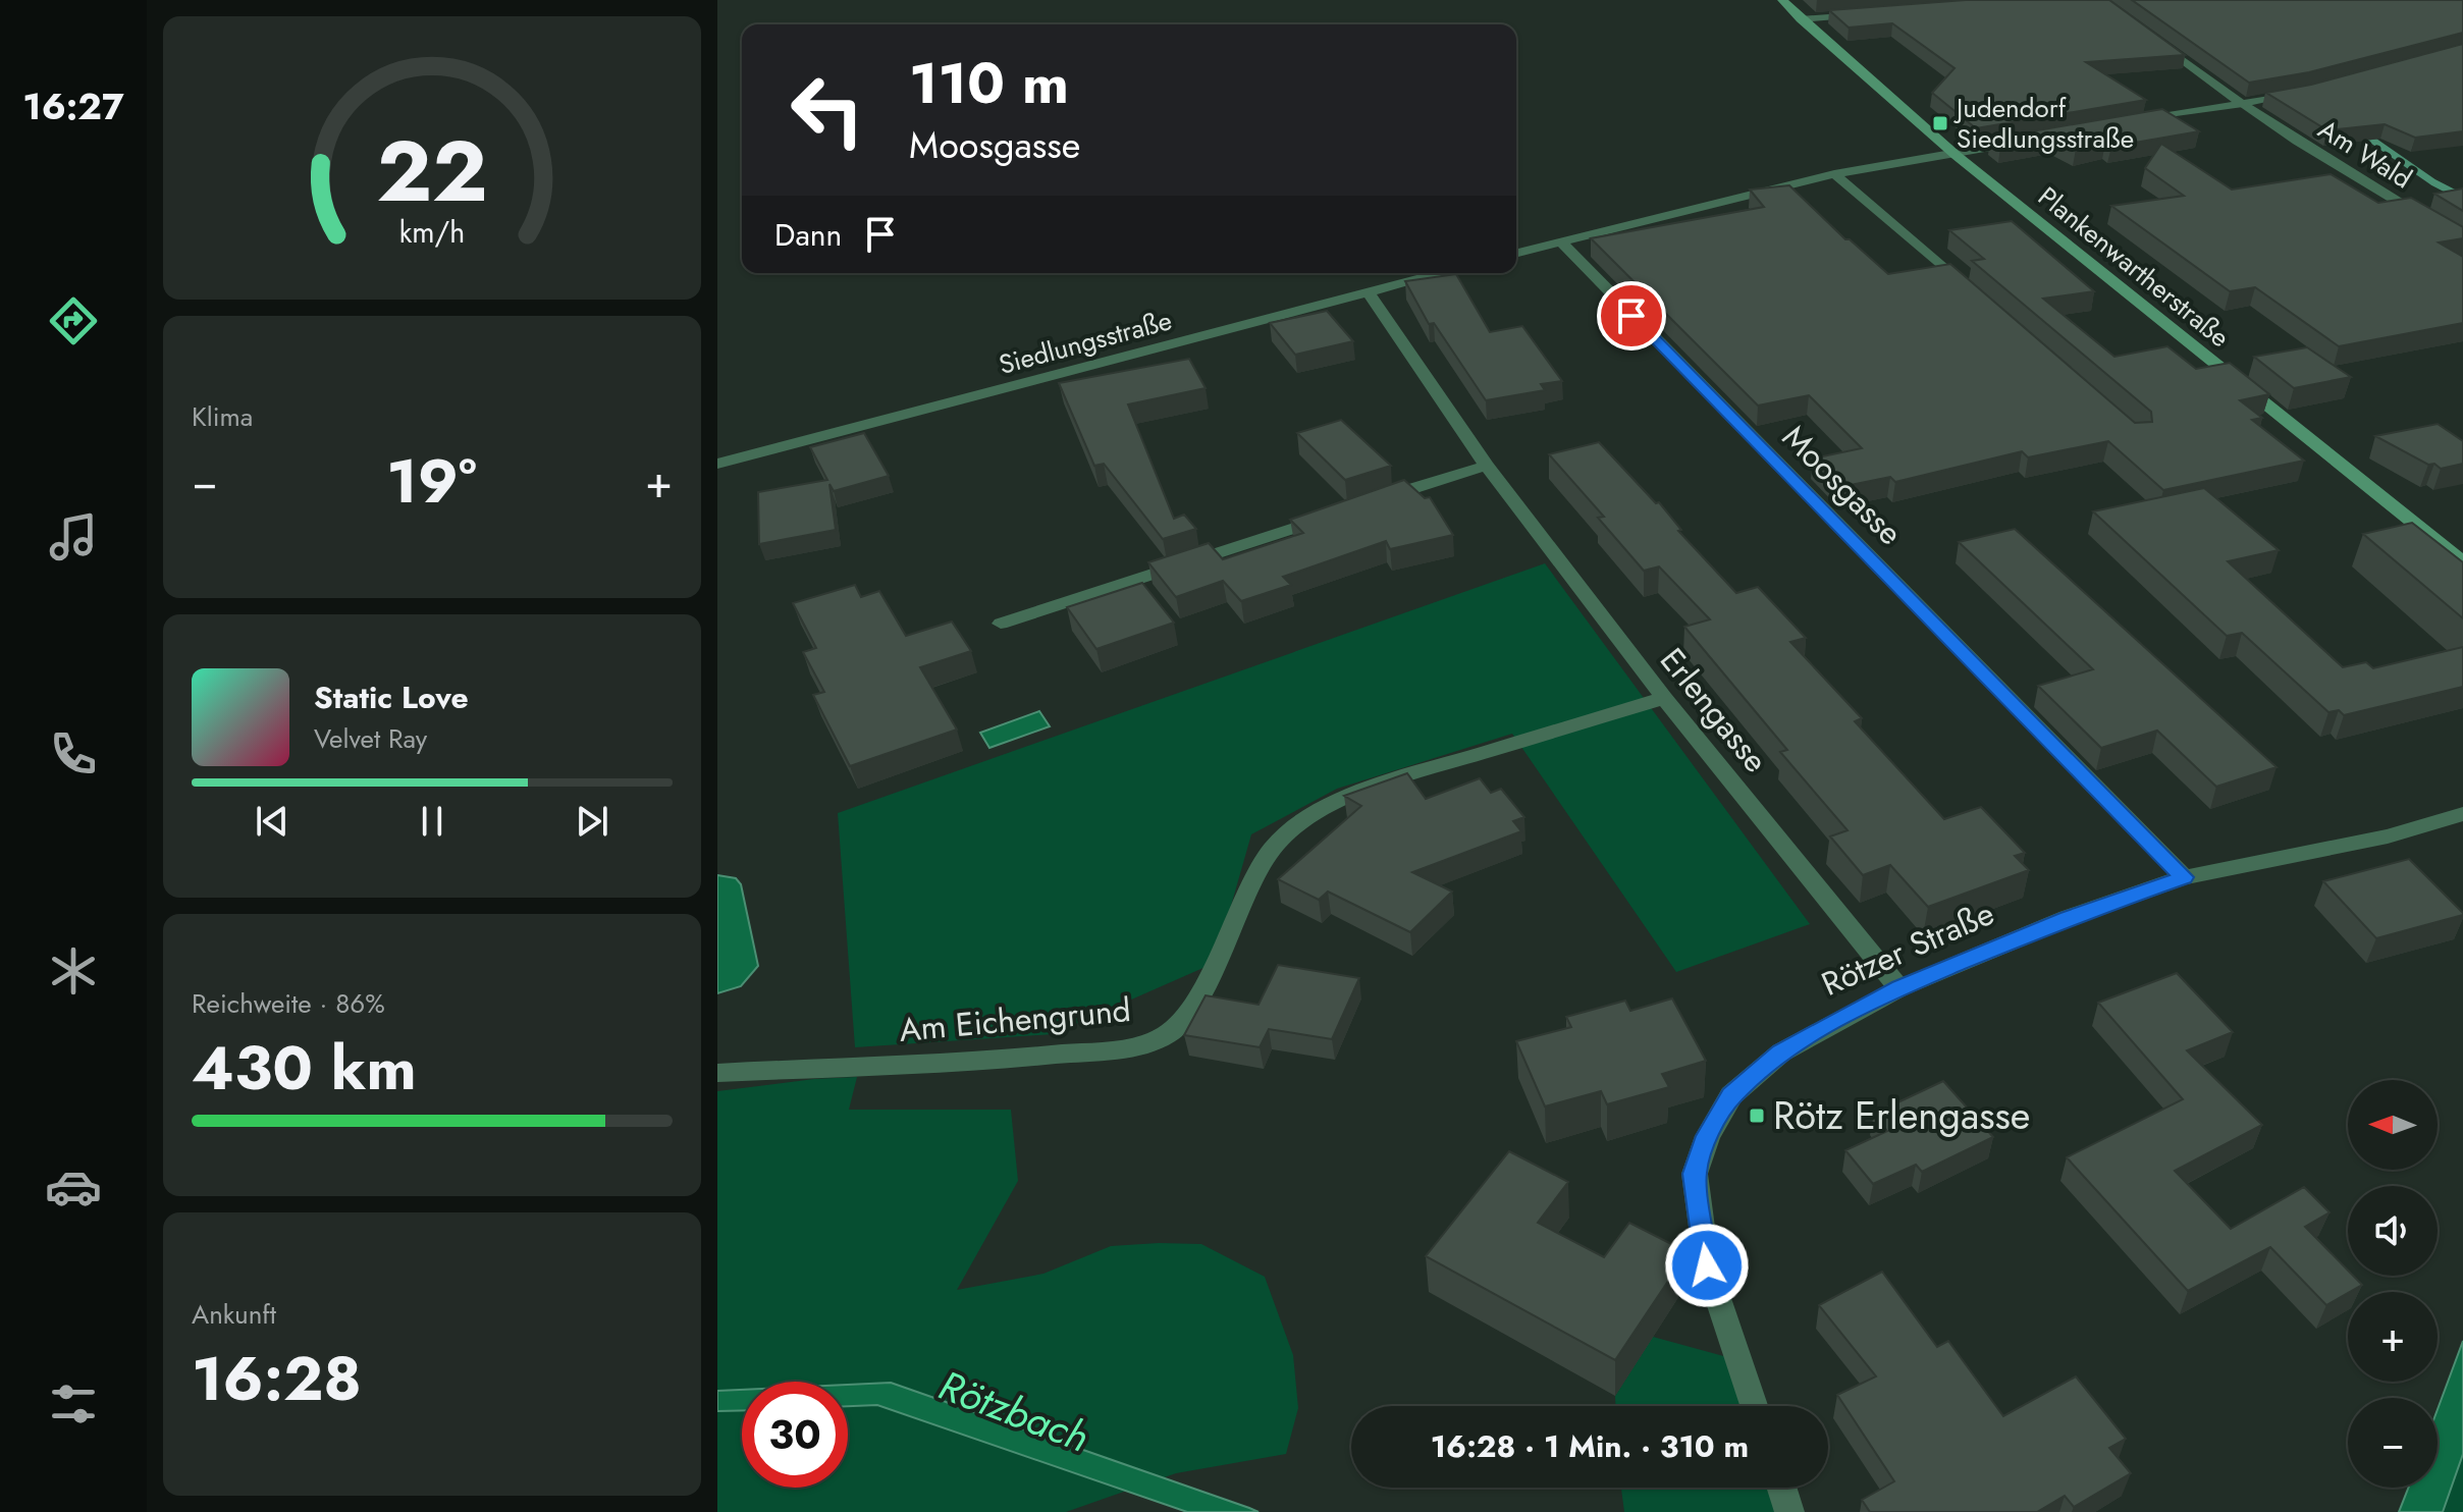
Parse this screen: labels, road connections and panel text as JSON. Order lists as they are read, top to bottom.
{
  "streets": {
    "main road": ["Plankenwartherstraße"],
    "street": [
      "Am Wald",
      "Siedlungsstraße",
      "Moosgasse",
      "Erlengasse",
      "Rötzer Straße",
      "Am Eichengrund"
    ]
  },
  "crossings": [
    ["Siedlungsstraße", "Erlengasse"],
    ["Moosgasse", "Rötzer Straße"],
    ["Erlengasse", "Rötzer Straße"],
    ["Erlengasse", "Am Eichengrund"]
  ],
  "water": ["Rötzbach"],
  "places": {
    "transit": ["Judendorf Siedlungsstraße", "Rötz Erlengasse"]
  },
  "north": "left",
  "page": {
    "tabs": "16:27",
    "turn": ["110 m", "Moosgasse"],
    "then": "Dann",
    "tile": [
      "Klima",
      ["Reichweite · 86%", "430 km"],
      ["Ankunft", "16:28"]
    ],
    "heat": ["−", "19°", "+"],
    "song": ["Static Love", "Velvet Ray"],
    "map_buttons": ["+", "−"],
    "limit": "30",
    "trip": "16:28 · 1 Min. · 310 m",
    "gauge": ["22", "km/h"]
  }
}
